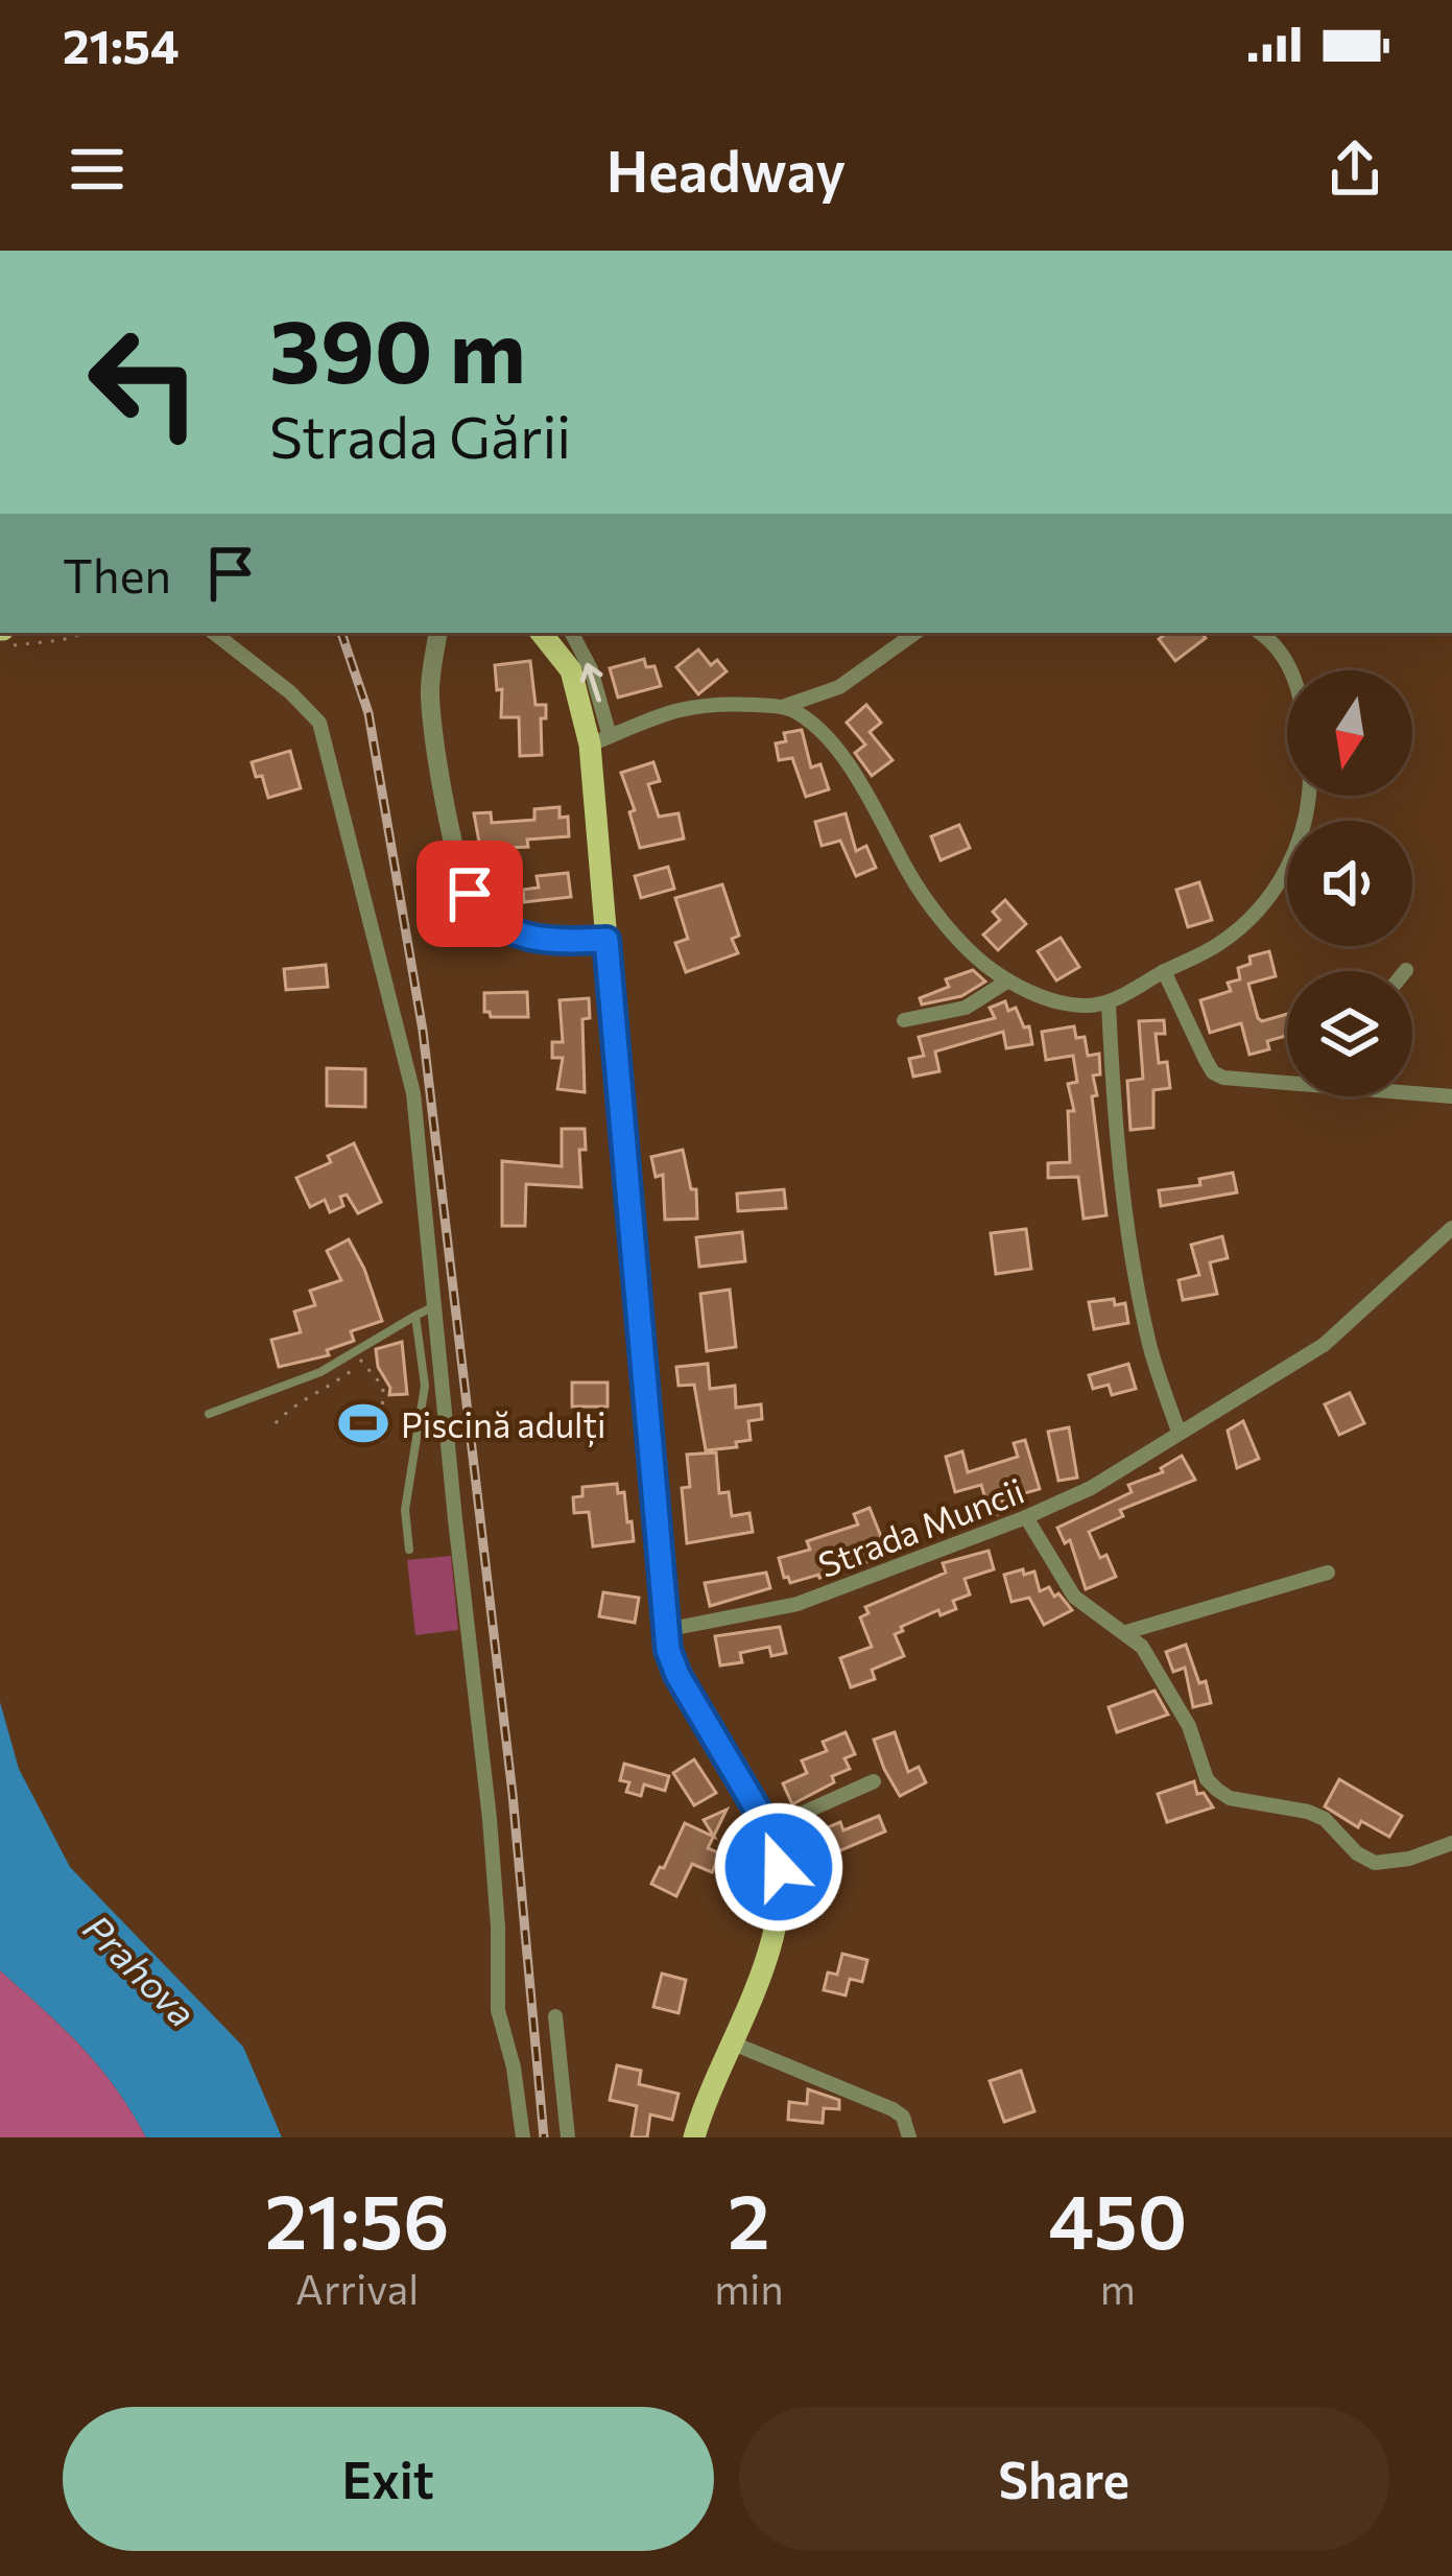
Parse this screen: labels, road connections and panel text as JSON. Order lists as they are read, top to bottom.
{
  "streets": {
    "street": ["Strada Muncii"]
  },
  "water": ["Prahova"],
  "places": {
    "sports": ["Piscină adulți"]
  },
  "north": "bottom",
  "page": {
    "status": "21:54",
    "header": "Headway",
    "turn": ["390 m", "Strada Gării"],
    "then": "Then",
    "eta": [
      "21:56",
      "Arrival",
      "2",
      "min",
      "450",
      "m"
    ],
    "buttons": ["Exit", "Share"]
  }
}
